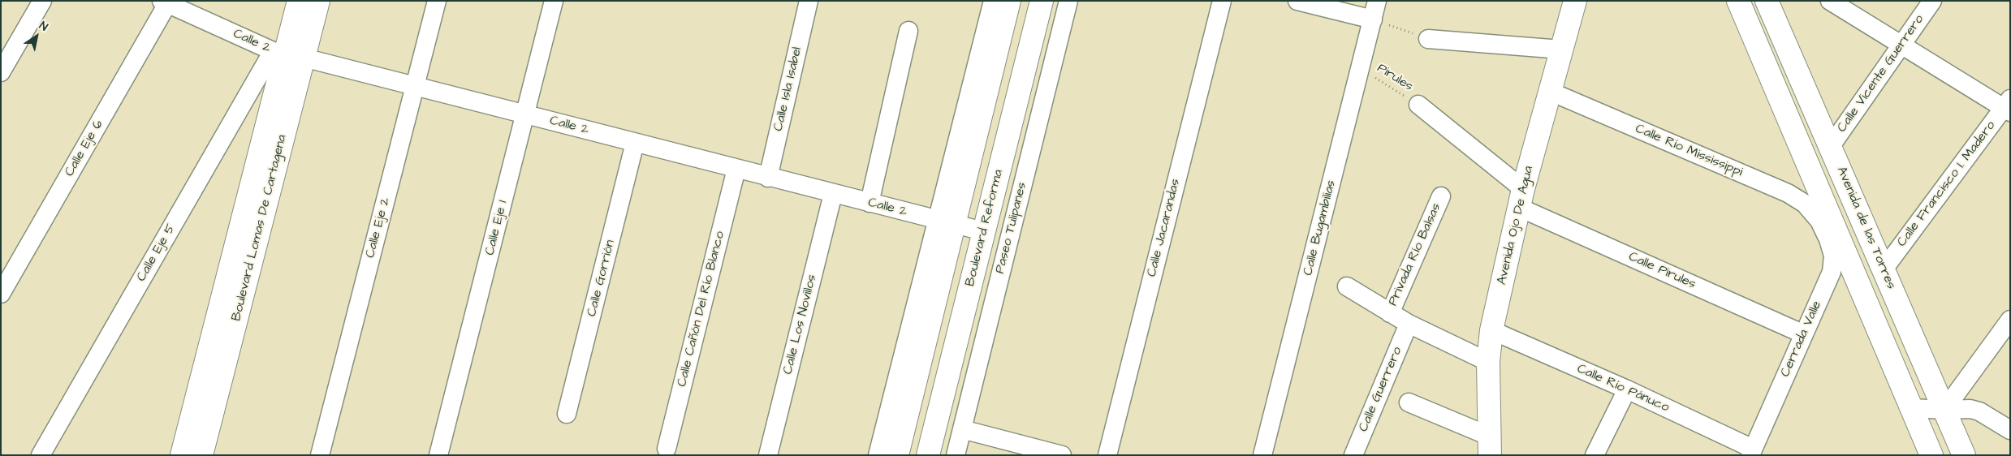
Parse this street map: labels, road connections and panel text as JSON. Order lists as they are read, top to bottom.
{
  "streets": {
    "main road": [
      "Avenida Ojo De Agua",
      "Boulevard Lomas De Cartagena",
      "Boulevard Reforma",
      "Avenida de las Torres"
    ],
    "street": [
      "Calle 2",
      "Calle Vicente Guerrero",
      "Calle Isla Isabel",
      "Calle Eje 6",
      "Calle Río Mississippi",
      "Calle Francisco I. Madero",
      "Calle Eje 2",
      "Calle Eje 1",
      "Paseo Tulipanes",
      "Calle Jacarandas",
      "Calle Bugambilias",
      "Calle Eje 5",
      "Privada Río Balsas",
      "Calle Pirules",
      "Calle Gorrión",
      "Calle Cañón Del Río Blanco",
      "Calle Los Novillos",
      "Cerrada Valle",
      "Calle Río Pánuco",
      "Calle Guerrero"
    ],
    "path": ["Pirules"]
  },
  "crossings": [
    ["Calle 2", "Calle Isla Isabel"],
    ["Calle 2", "Calle Eje 6"],
    ["Calle 2", "Boulevard Lomas De Cartagena"],
    ["Calle 2", "Calle Eje 2"],
    ["Calle 2", "Calle Eje 1"],
    ["Calle 2", "Boulevard Reforma"],
    ["Calle 2", "Calle Eje 5"],
    ["Calle 2", "Calle Gorrión"],
    ["Calle 2", "Calle Cañón Del Río Blanco"],
    ["Calle 2", "Calle Los Novillos"],
    ["Calle Vicente Guerrero", "Avenida de las Torres"],
    ["Pirules", "Calle Bugambilias"],
    ["Pirules", "Calle Pirules"],
    ["Calle Río Mississippi", "Avenida Ojo De Agua"],
    ["Calle Río Mississippi", "Cerrada Valle"],
    ["Calle Francisco I. Madero", "Avenida de las Torres"],
    ["Avenida Ojo De Agua", "Calle Pirules"],
    ["Avenida Ojo De Agua", "Calle Río Pánuco"],
    ["Boulevard Lomas De Cartagena", "Calle Eje 5"],
    ["Calle Pirules", "Cerrada Valle"],
    ["Cerrada Valle", "Calle Río Pánuco"]
  ],
  "north": "top right"
}
